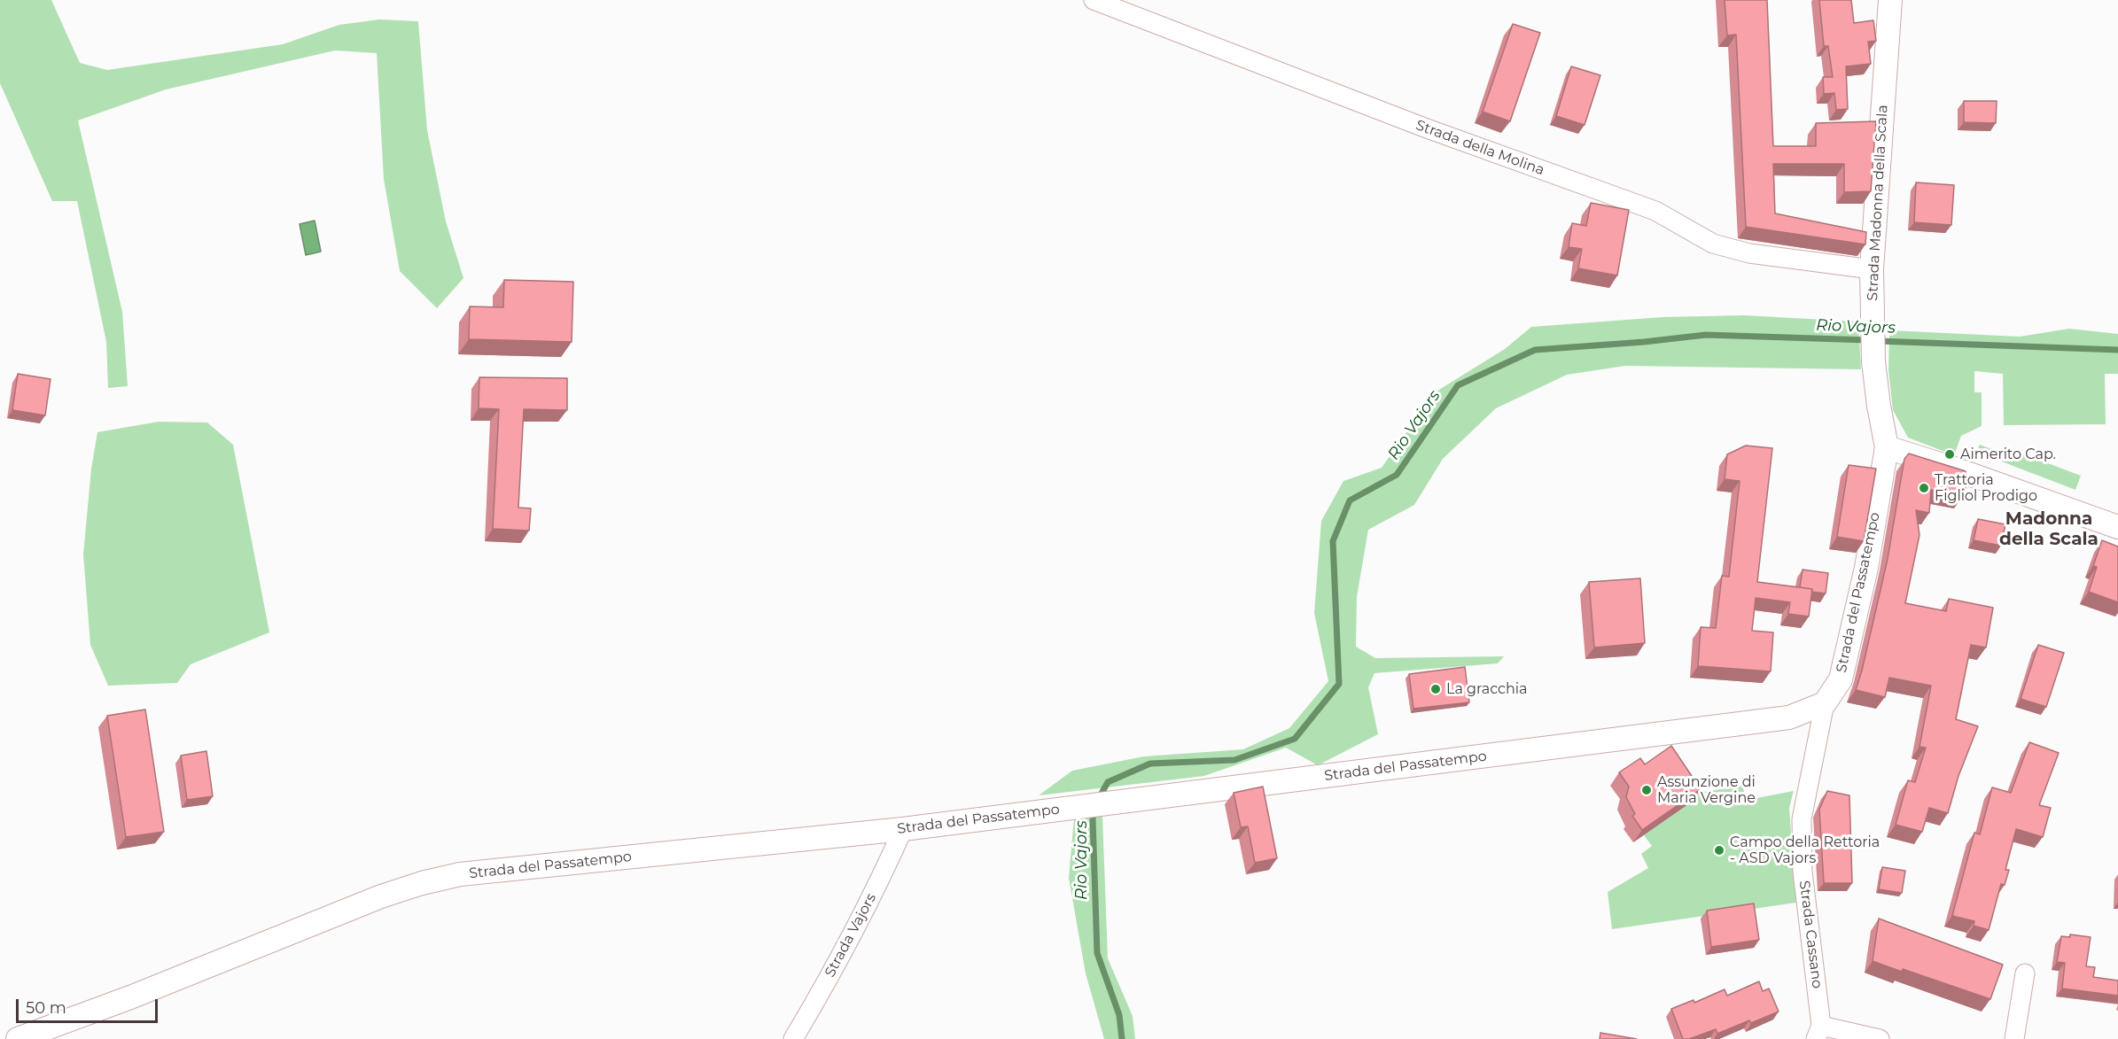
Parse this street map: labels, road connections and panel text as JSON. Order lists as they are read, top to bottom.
{
  "streets": {
    "street": [
      "Strada della Molina",
      "Strada Madonna della Scala",
      "Strada del Passatempo",
      "Strada Cassano",
      "Strada Vajors"
    ]
  },
  "crossings": [
    ["Strada della Molina", "Strada Madonna della Scala"],
    ["Strada Madonna della Scala", "Strada del Passatempo"],
    ["Strada del Passatempo", "Strada Cassano"],
    ["Strada del Passatempo", "Strada Vajors"]
  ],
  "districts": ["Madonna della Scala"],
  "water": ["Rio Vajors"],
  "places": [
    "Aimerito Cap.",
    "Trattoria Figliol Prodigo",
    "La gracchia",
    "Assunzione di Maria Vergine",
    "Campo della Rettoria - ASD Vajors"
  ],
  "scale_bar": "50 m"
}
